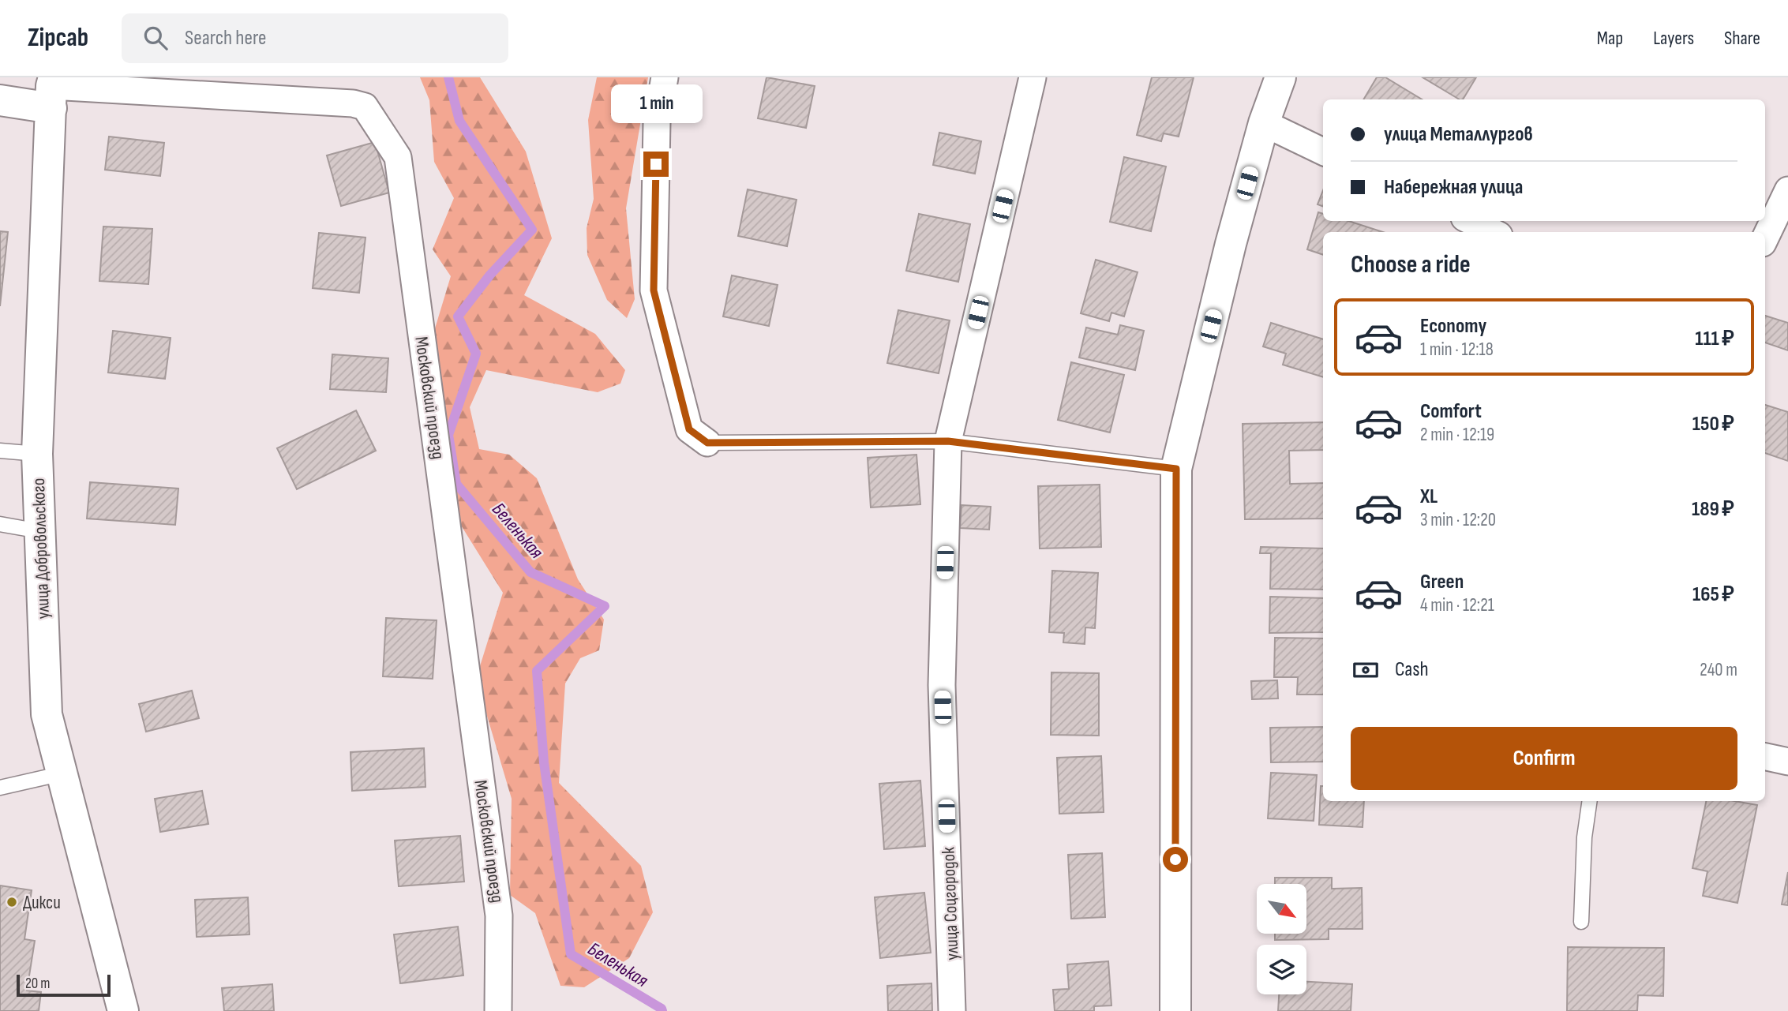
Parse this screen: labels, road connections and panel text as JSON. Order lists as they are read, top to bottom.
{
  "streets": {
    "street": ["Московский проезд", "улица Добровольского", "улица Соцгородок"]
  },
  "crossings": [
    ["Московский проезд", "улица Добровольского"]
  ],
  "water": ["Беленькая"],
  "places": ["Дикси"],
  "scale_bar": "20 m",
  "north": "bottom right",
  "page": {
    "header": "Zipcab",
    "search": "Search here",
    "nav": ["Map", "Layers", "Share"],
    "bubble": "1 min",
    "banner": ["улица Металлургов", "Набережная улица"],
    "heading": "Choose a ride",
    "list": [
      {
        "name": "Economy",
        "note": "1 min · 12:18",
        "value": "111 ₽"
      },
      {
        "name": "Comfort",
        "note": "2 min · 12:19",
        "value": "150 ₽"
      },
      {
        "name": "XL",
        "note": "3 min · 12:20",
        "value": "189 ₽"
      },
      {
        "name": "Green",
        "note": "4 min · 12:21",
        "value": "165 ₽"
      }
    ],
    "pay": ["Cash", "240 m"],
    "buttons": "Confirm",
    "scale": "20 m"
  }
}
